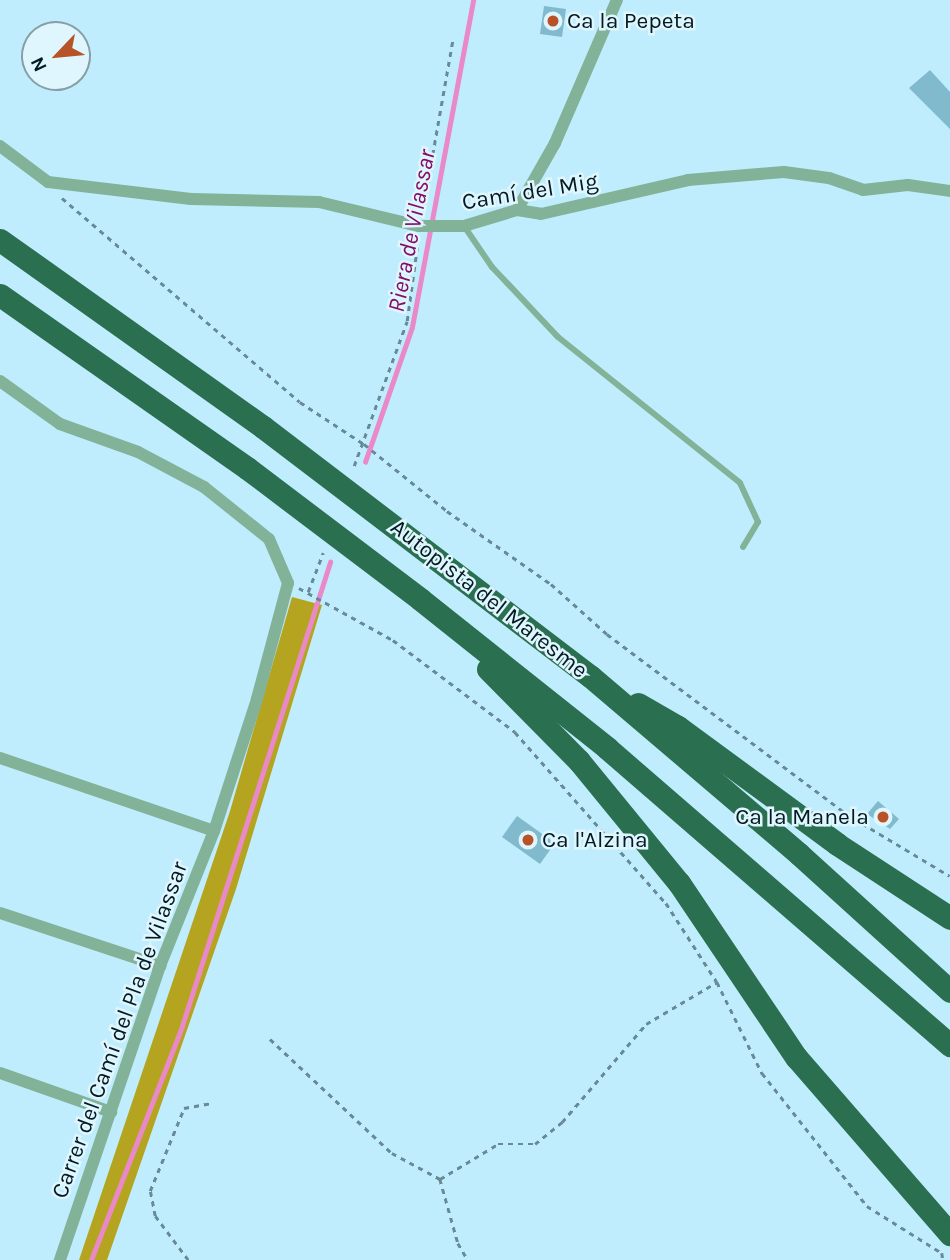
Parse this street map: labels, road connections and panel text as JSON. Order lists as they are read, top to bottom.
{
  "streets": {
    "highway": ["Autopista del Maresme"],
    "street": ["Camí del Mig", "Carrer del Camí del Pla de Vilassar"]
  },
  "water": ["Riera de Vilassar"],
  "places": ["Ca la Pepeta", "Ca la Manela", "Ca l'Alzina"],
  "north": "bottom left"
}
